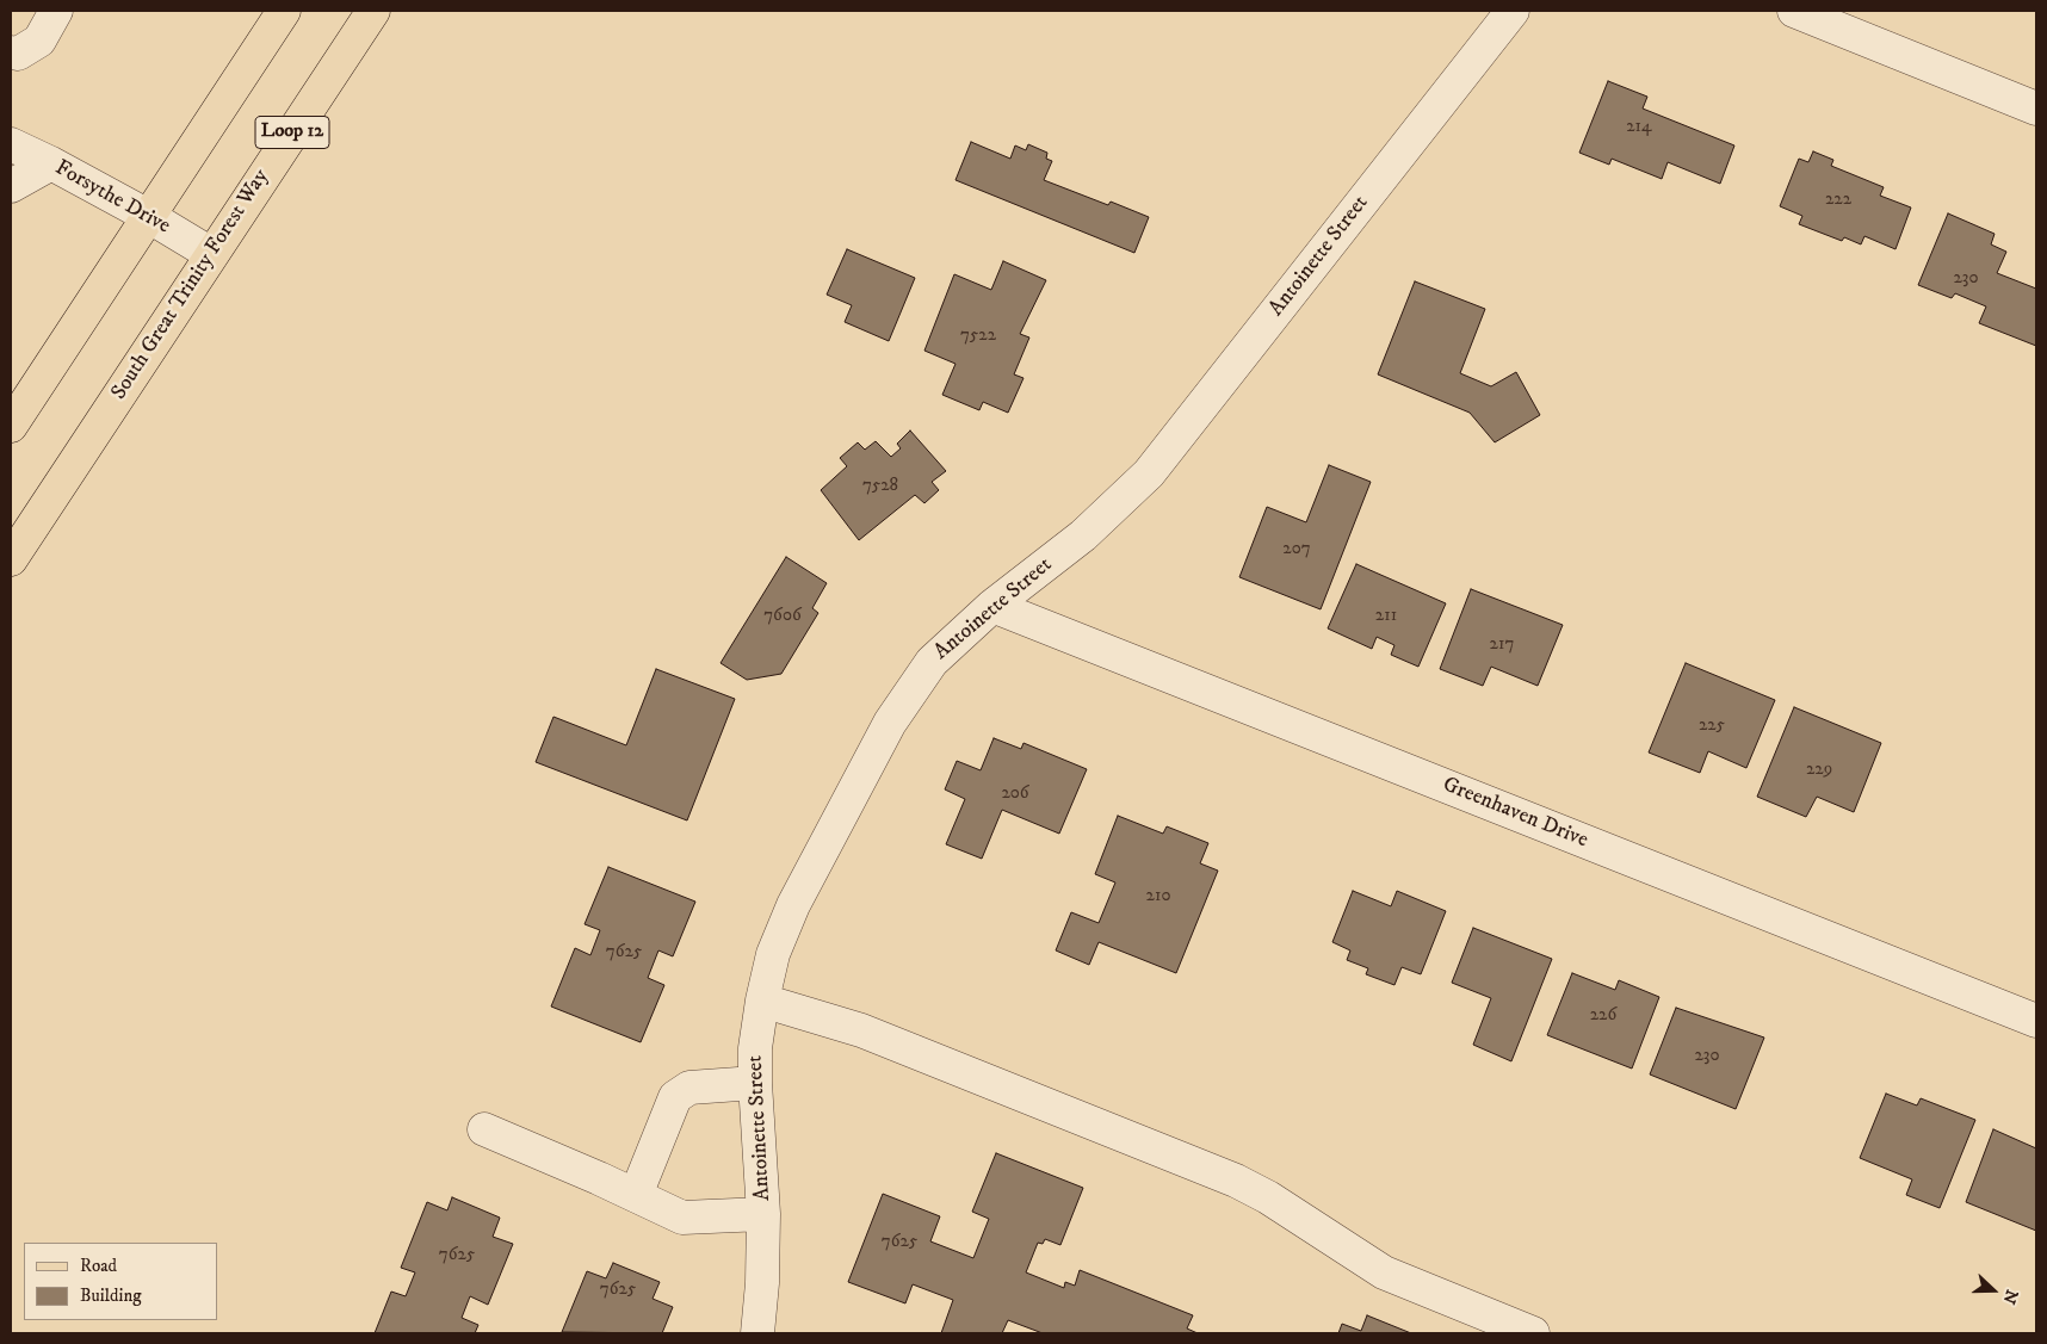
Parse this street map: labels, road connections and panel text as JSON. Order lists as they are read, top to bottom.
{
  "streets": {
    "main road": ["Loop 12", "South Great Trinity Forest Way"],
    "street": ["Forsythe Drive", "Antoinette Street", "Greenhaven Drive"]
  },
  "crossings": [
    ["Forsythe Drive", "South Great Trinity Forest Way"],
    ["Antoinette Street", "Greenhaven Drive"]
  ],
  "house_numbers": [
    "214",
    "222",
    "230",
    "7522",
    "7528",
    "207",
    "7606",
    "211",
    "217",
    "225",
    "229",
    "206",
    "210",
    "7625",
    "226",
    "230",
    "7625",
    "7625",
    "7625"
  ],
  "legend": ["Road", "Building"],
  "north": "right"
}
